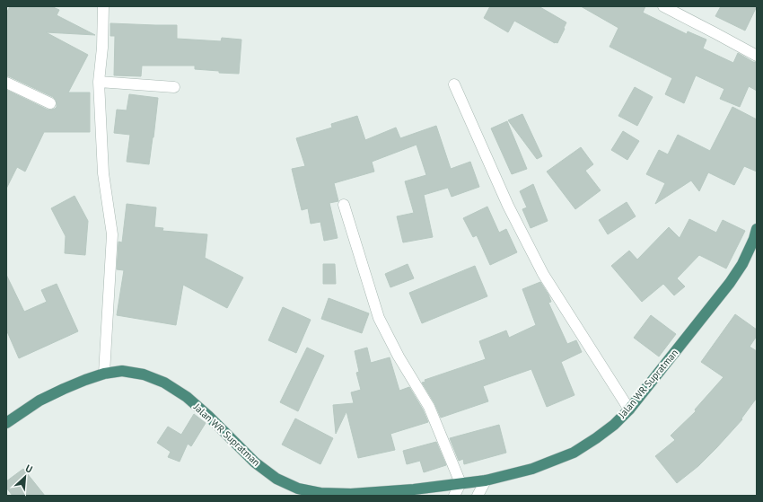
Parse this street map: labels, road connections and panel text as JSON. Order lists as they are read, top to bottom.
{
  "streets": {
    "highway": ["Jalan WR Supratman"]
  },
  "north": "top right"
}
